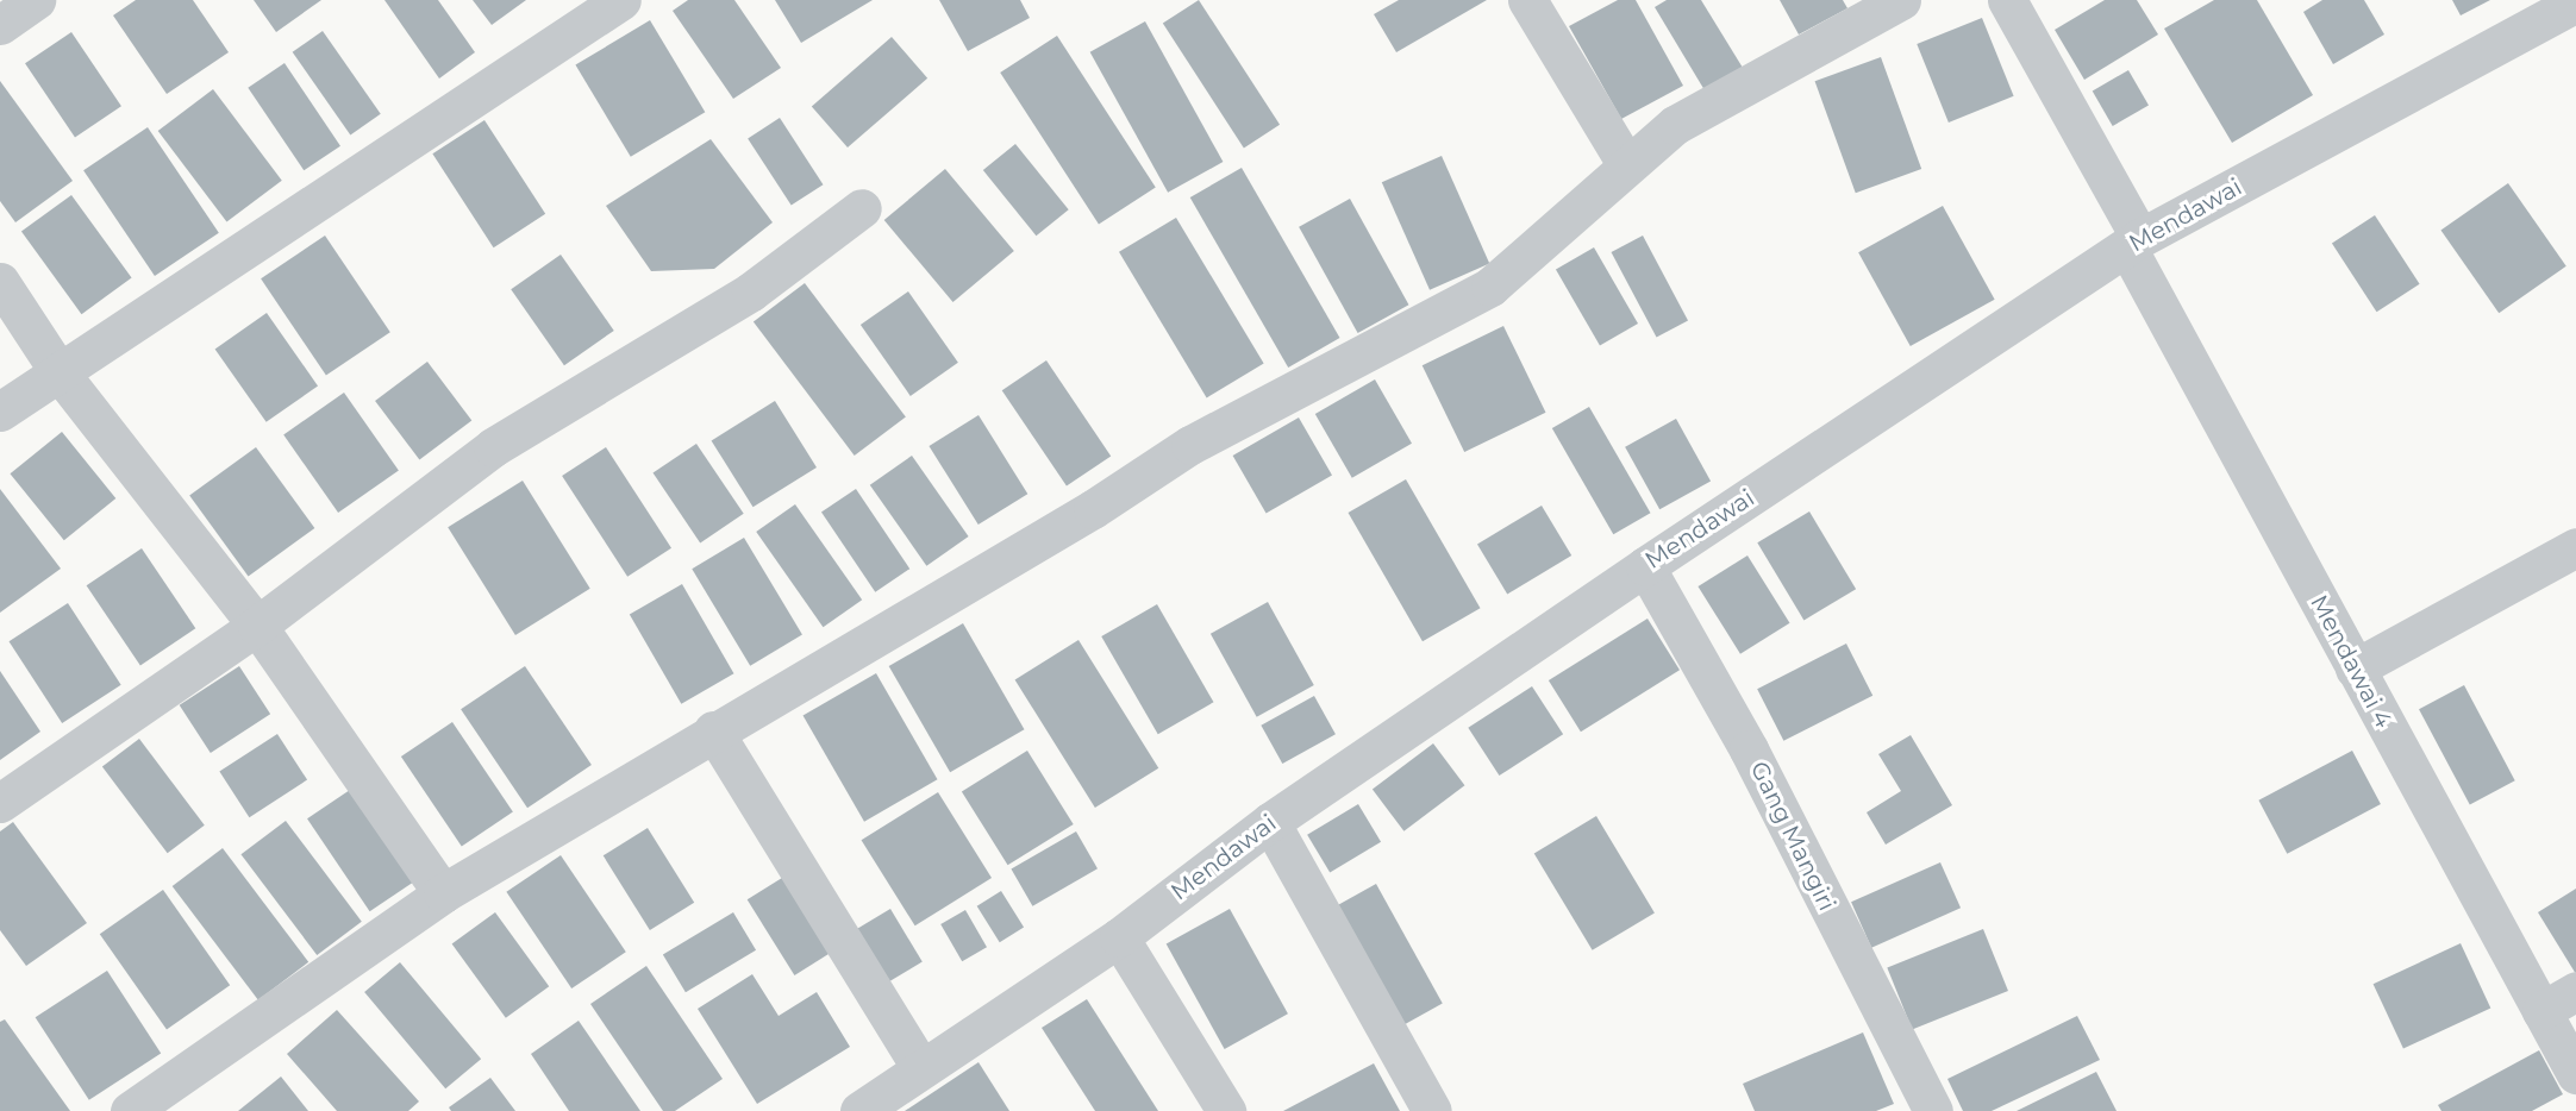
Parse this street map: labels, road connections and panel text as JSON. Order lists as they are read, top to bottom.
{
  "streets": {
    "street": ["Mendawai", "Mendawai 4", "Gang Mangiri"]
  },
  "crossings": [
    ["Mendawai", "Mendawai 4"],
    ["Mendawai", "Gang Mangiri"]
  ]
}
